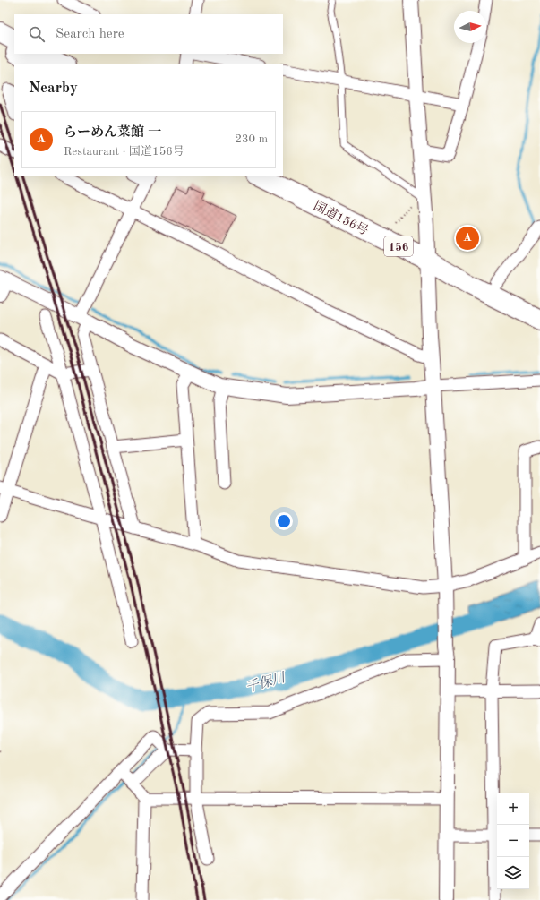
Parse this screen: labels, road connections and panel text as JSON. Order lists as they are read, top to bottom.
{
  "streets": {
    "highway": ["国道156号", "156"]
  },
  "water": ["千保川"],
  "north": "right",
  "page": {
    "search": "Search here",
    "heading": "Nearby",
    "list": [
      {
        "mark": "A",
        "name": "らーめん菜館 一",
        "note": "Restaurant · 国道156号",
        "value": "230 m"
      }
    ],
    "pins": "A",
    "map_buttons": ["+", "−"]
  }
}
